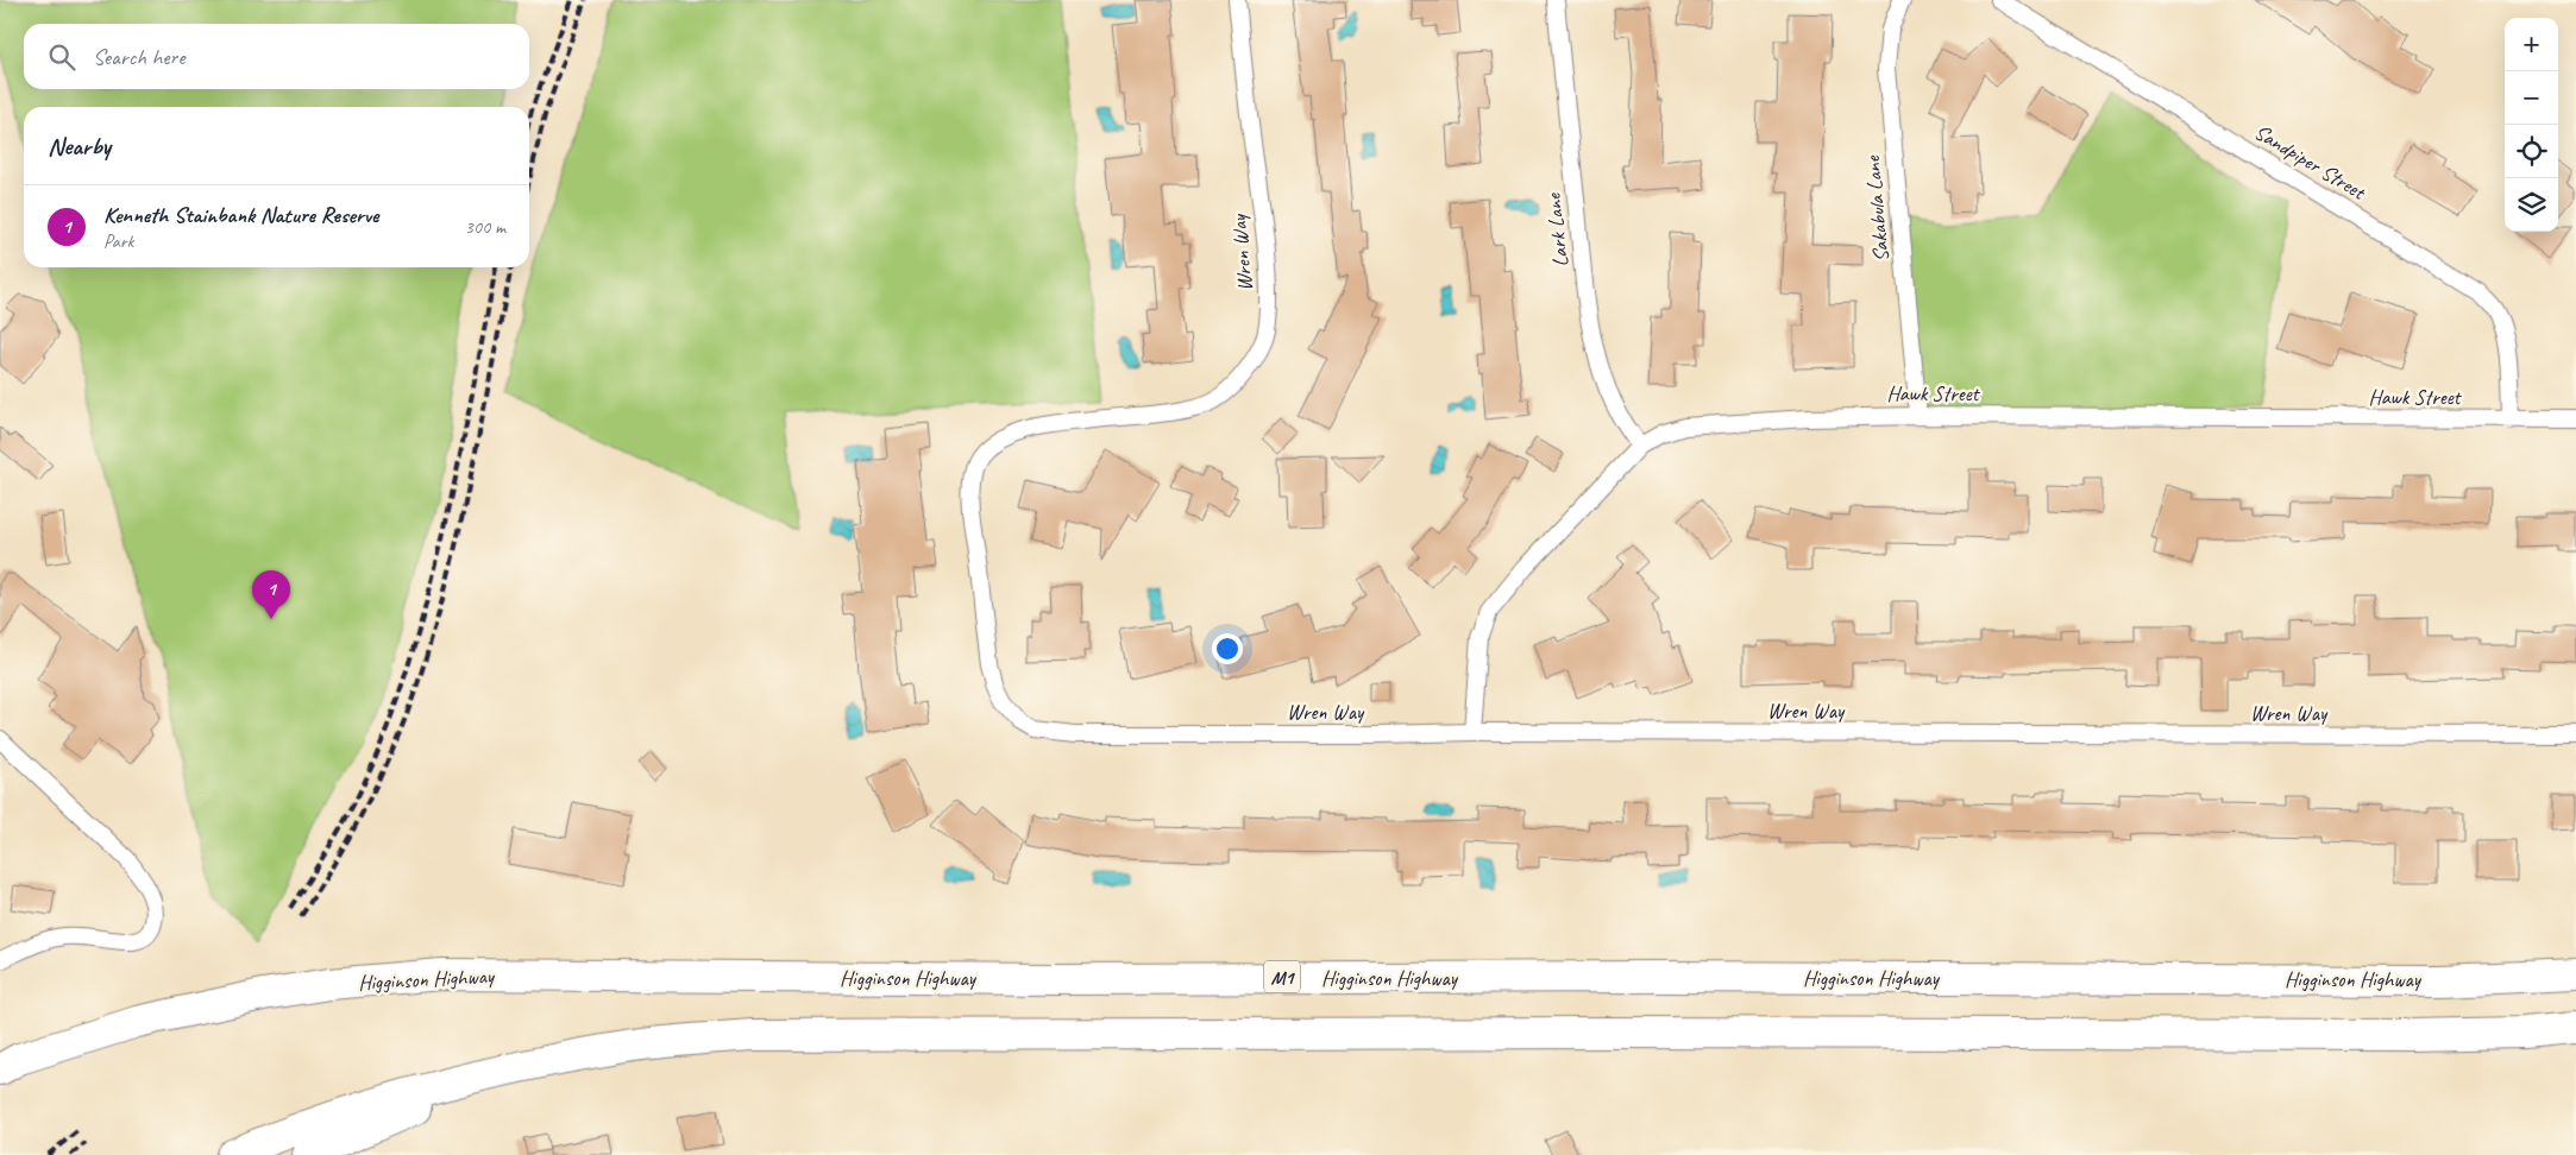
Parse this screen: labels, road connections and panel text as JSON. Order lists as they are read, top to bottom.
{
  "streets": {
    "highway": ["M1", "Higginson Highway"],
    "street": [
      "Sandpiper Street",
      "Sakabula Lane",
      "Lark Lane",
      "Wren Way",
      "Hawk Street"
    ]
  },
  "crossings": [
    ["Sandpiper Street", "Hawk Street"],
    ["Sakabula Lane", "Hawk Street"],
    ["Lark Lane", "Hawk Street"],
    ["Wren Way", "Hawk Street"]
  ],
  "page": {
    "map_buttons": ["+", "−"],
    "search": "Search here",
    "heading": "Nearby",
    "list": [
      {
        "mark": "1",
        "name": "Kenneth Stainbank Nature Reserve",
        "note": "Park",
        "value": "300 m"
      }
    ],
    "pins": "1"
  }
}
